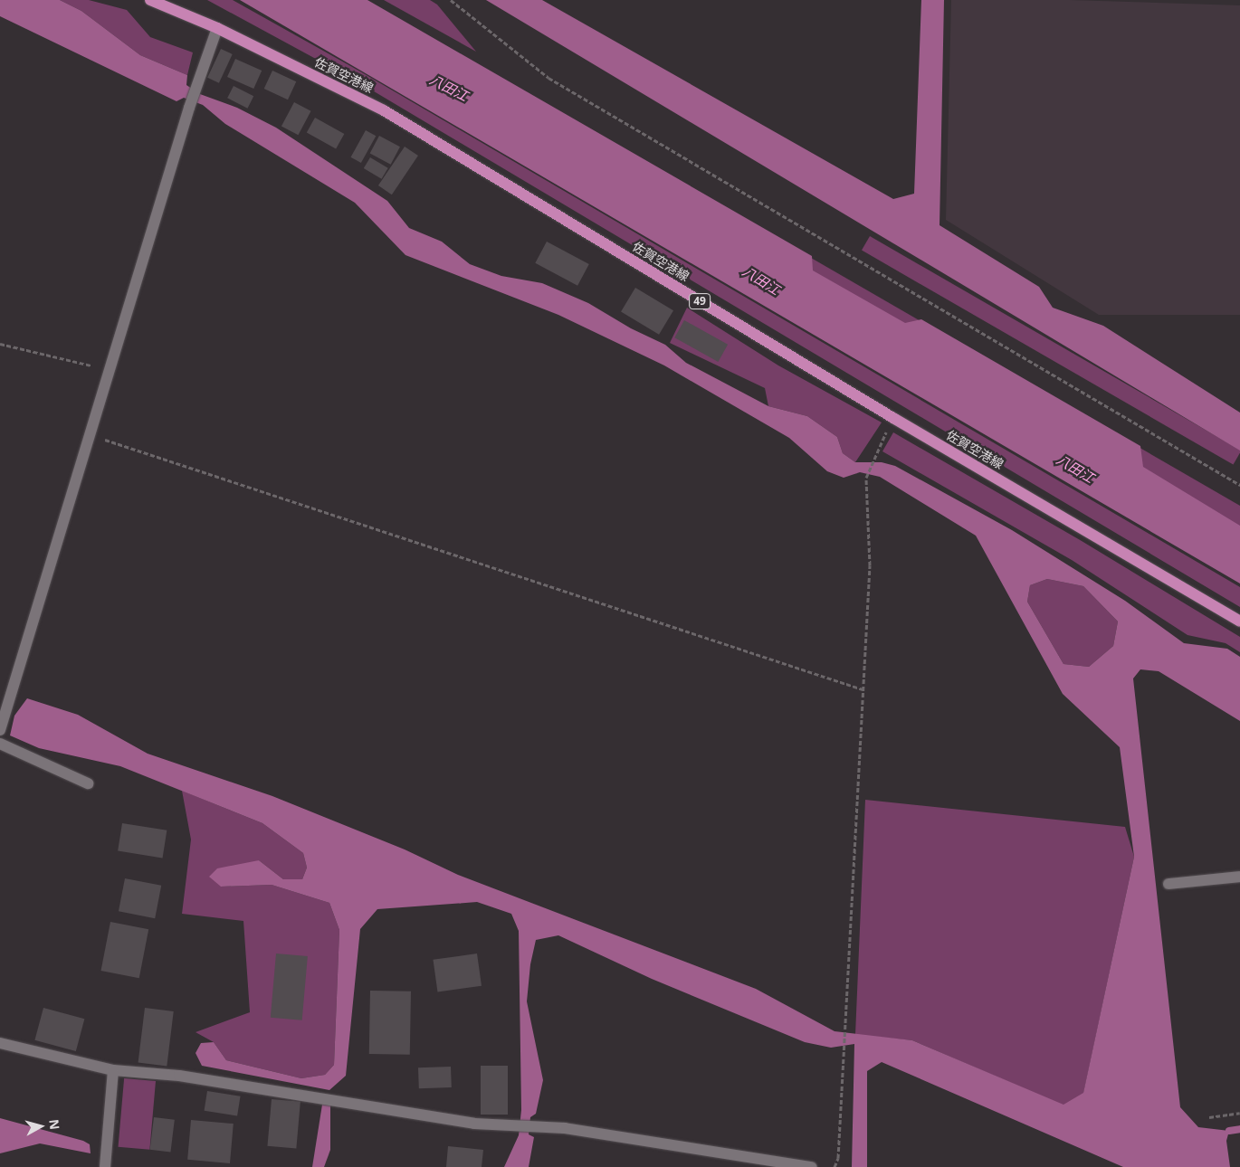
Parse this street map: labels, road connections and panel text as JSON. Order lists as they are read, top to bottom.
{
  "streets": {
    "main road": ["佐賀空港線", "49"]
  },
  "water": ["八田江"],
  "north": "right"
}
